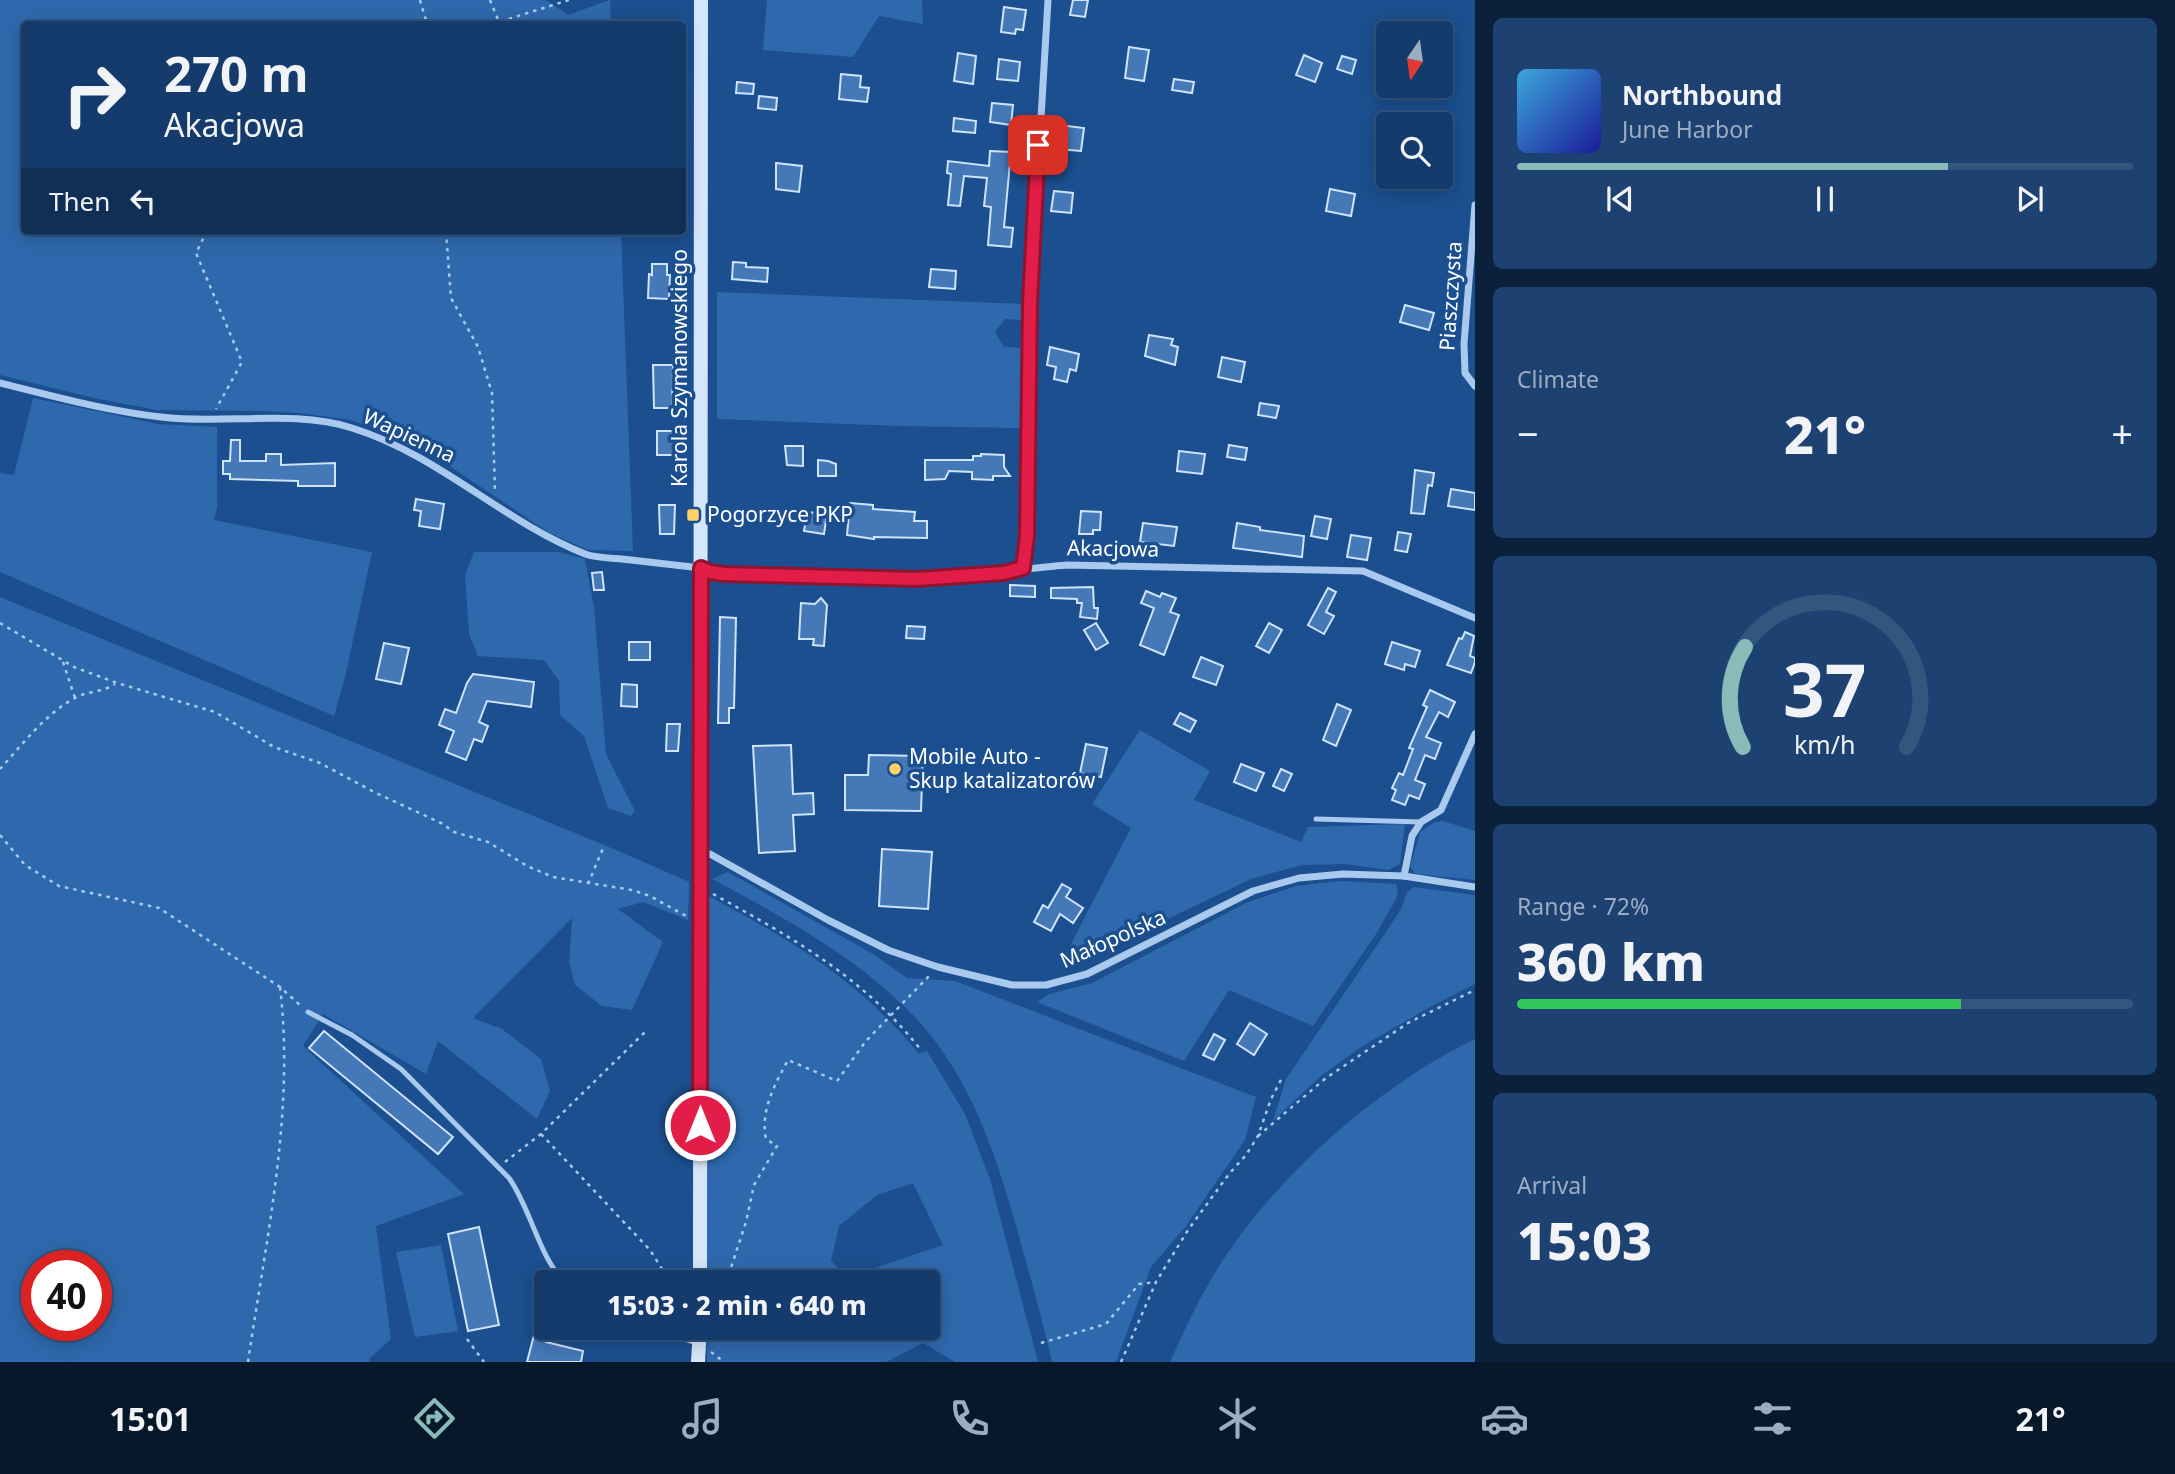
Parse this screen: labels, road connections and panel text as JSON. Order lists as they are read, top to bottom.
{
  "streets": {
    "street": [
      "Piaszczysta",
      "Karola Szymanowskiego",
      "Wapienna",
      "Akacjowa",
      "Małopolska"
    ]
  },
  "crossings": [
    ["Karola Szymanowskiego", "Wapienna"],
    ["Karola Szymanowskiego", "Akacjowa"],
    ["Karola Szymanowskiego", "Małopolska"],
    ["Wapienna", "Akacjowa"]
  ],
  "places": {
    "transit": ["Pogorzyce PKP"],
    "other": ["Mobile Auto - Skup katalizatorów"]
  },
  "north": "bottom",
  "page": {
    "turn": ["270 m", "Akacjowa"],
    "song": ["Northbound", "June Harbor"],
    "then": "Then",
    "tile": [
      "Climate",
      ["Range · 72%", "360 km"],
      ["Arrival", "15:03"]
    ],
    "heat": ["−", "21°", "+"],
    "limit": "40",
    "trip": "15:03 · 2 min · 640 m",
    "tabs": ["15:01", "21°"],
    "gauge": ["37", "km/h"]
  }
}
